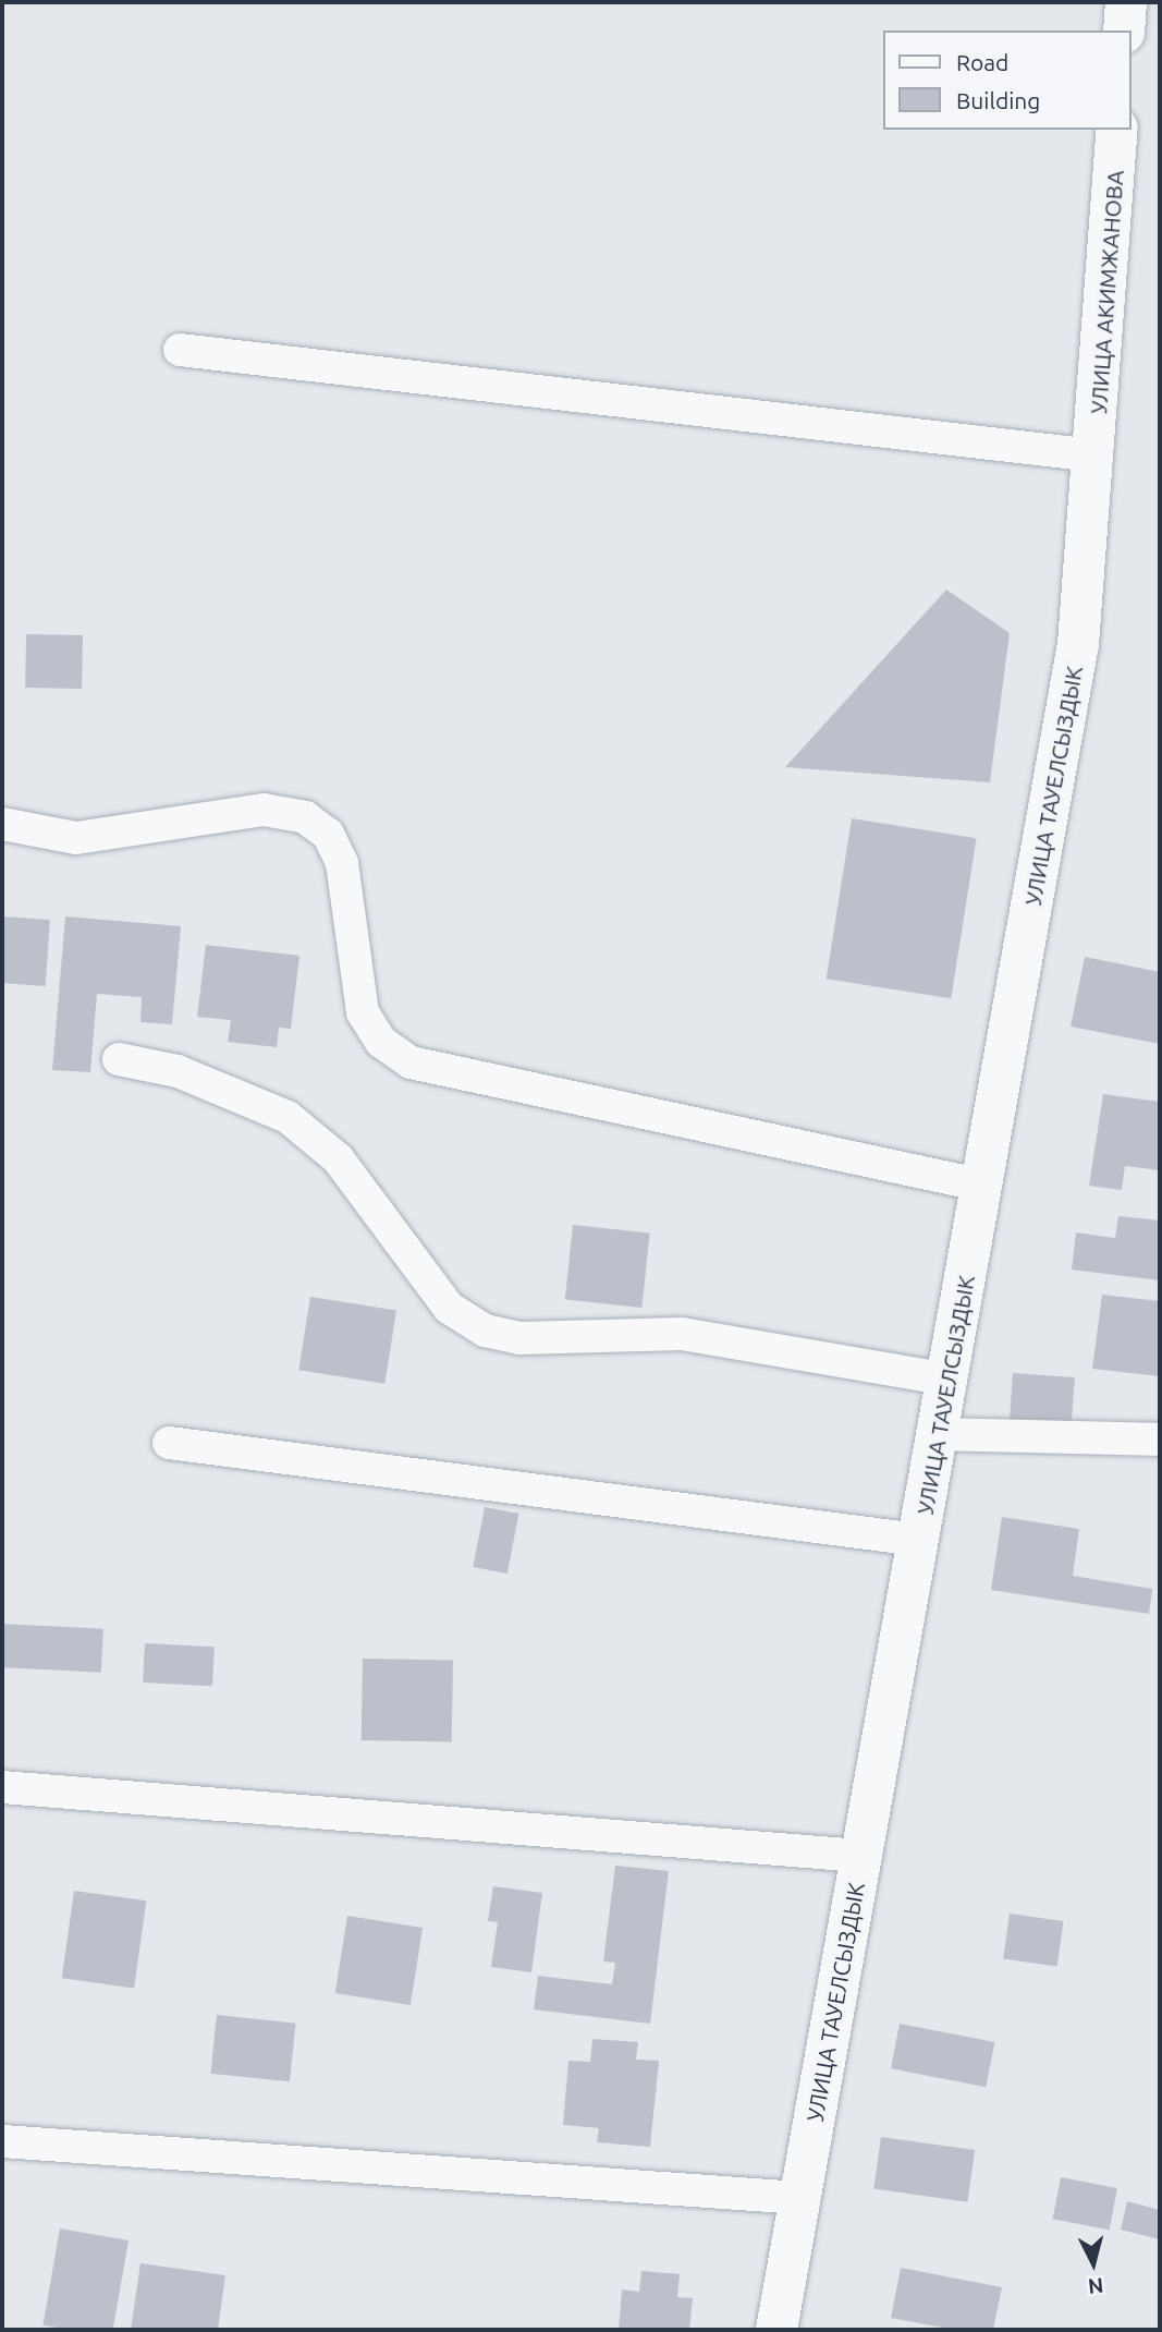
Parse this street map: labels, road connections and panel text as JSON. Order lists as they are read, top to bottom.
{
  "streets": {
    "street": ["УЛИЦА АКИМЖАНОВА", "УЛИЦА ТАУЕЛСЫЗДЫК"]
  },
  "crossings": [
    ["УЛИЦА АКИМЖАНОВА", "УЛИЦА ТАУЕЛСЫЗДЫК"]
  ],
  "legend": ["Road", "Building"],
  "north": "bottom"
}
